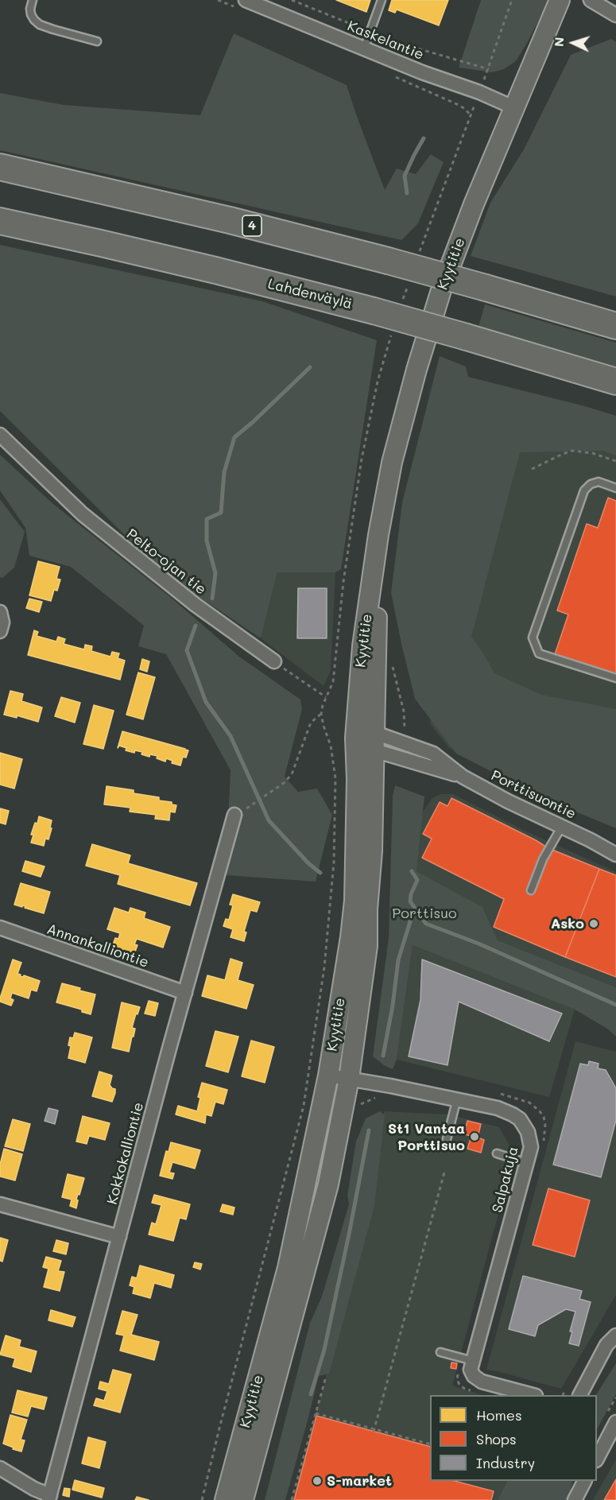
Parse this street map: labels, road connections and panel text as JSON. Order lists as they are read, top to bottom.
{
  "streets": {
    "highway": ["4", "Lahdenväylä"],
    "main road": ["Kyytitie"],
    "street": [
      "Kaskelantie",
      "Pelto-ojan tie",
      "Porttisuontie",
      "Annankalliontie",
      "Kokkokalliontie",
      "Salpakuja"
    ]
  },
  "crossings": [
    ["Kaskelantie", "Kyytitie"],
    ["Kyytitie", "Porttisuontie"],
    ["Kyytitie", "Salpakuja"],
    ["Annankalliontie", "Kokkokalliontie"]
  ],
  "parks": ["Porttisuo"],
  "places": ["Asko", "St1 Vantaa Porttisuo", "S-market"],
  "legend": ["Homes", "Shops", "Industry"],
  "north": "left"
}
